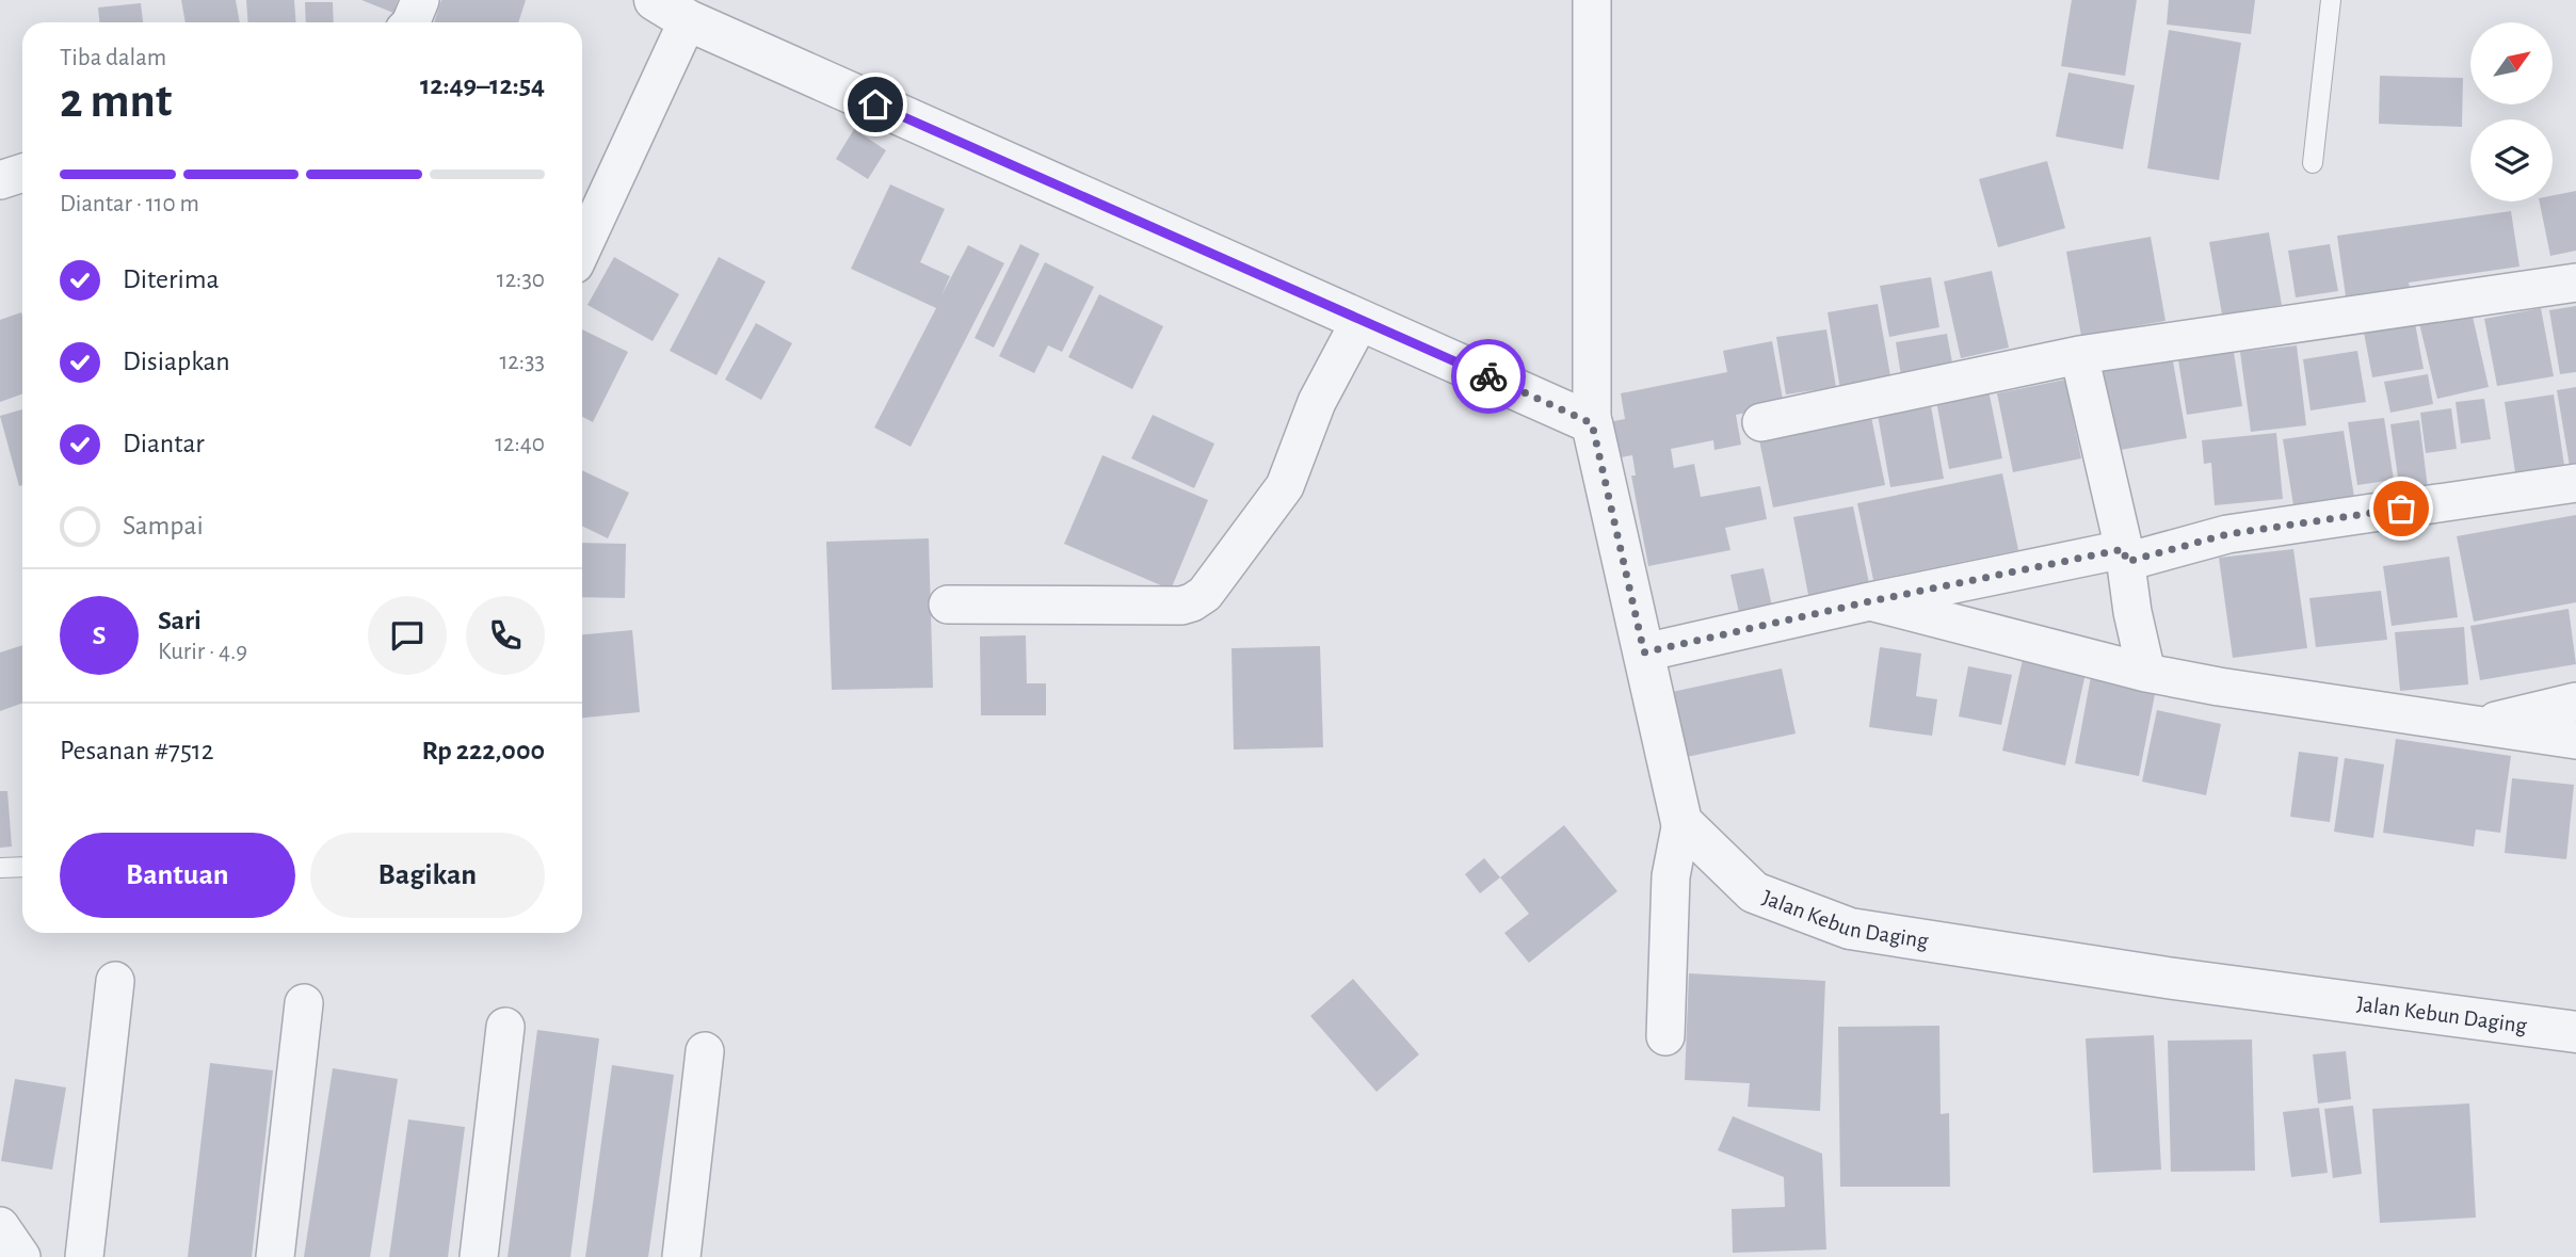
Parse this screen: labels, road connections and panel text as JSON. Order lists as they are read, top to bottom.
{
  "streets": {
    "street": ["Jalan Kebun Daging"]
  },
  "north": "top right",
  "page": {
    "heading": ["2 mnt", "Tiba dalam", "12:49–12:54"],
    "panel": [
      "Sari",
      "Kurir · 4.9",
      "Pesanan #7512",
      "Rp 222,000"
    ],
    "bar": "Diantar · 110 m",
    "list": [
      ["Diterima", "12:30"],
      ["Disiapkan", "12:33"],
      ["Diantar", "12:40"],
      "Sampai"
    ],
    "round": "S",
    "buttons": ["Bantuan", "Bagikan"]
  }
}
